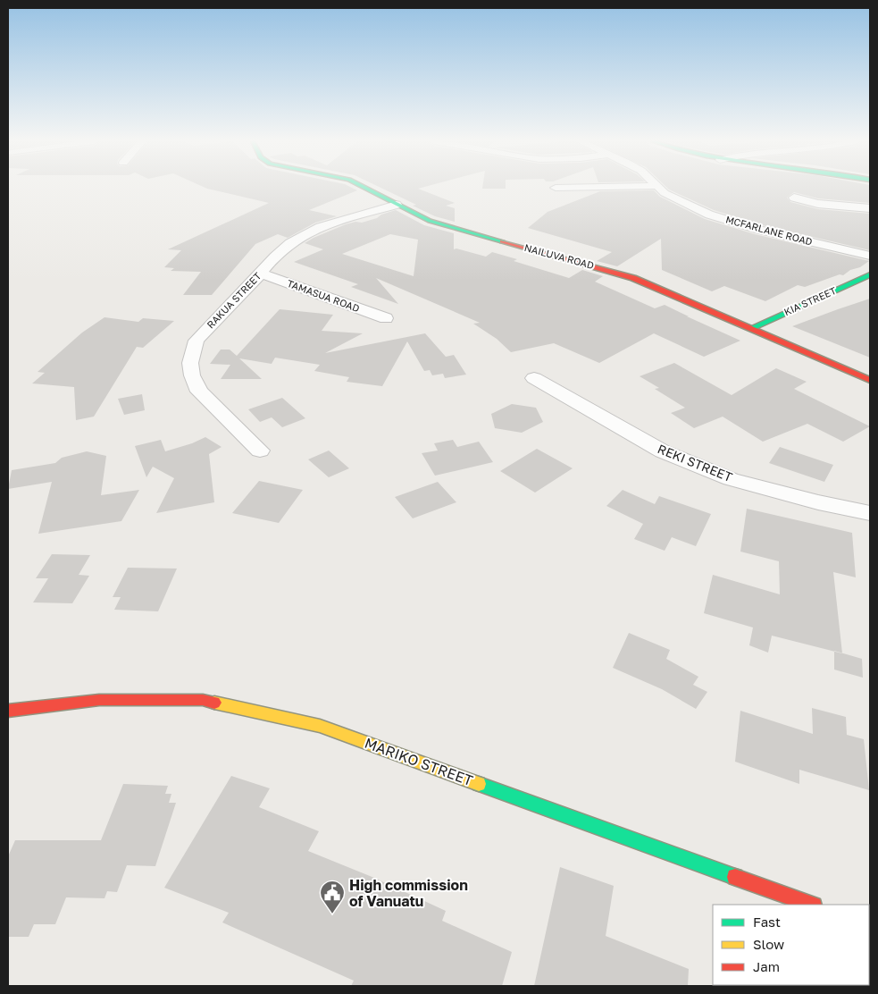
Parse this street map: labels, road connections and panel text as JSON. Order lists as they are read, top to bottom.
{
  "streets": {
    "main road": ["NAILUVA ROAD", "KIA STREET", "MARIKO STREET"],
    "street": [
      "MCFARLANE ROAD",
      "TAMASUA ROAD",
      "RAKUA STREET",
      "REKI STREET"
    ]
  },
  "crossings": [
    ["NAILUVA ROAD", "RAKUA STREET"],
    ["NAILUVA ROAD", "KIA STREET"],
    ["TAMASUA ROAD", "RAKUA STREET"]
  ],
  "places": {
    "public building": ["High commission of Vanuatu"]
  },
  "legend": ["Fast", "Slow", "Jam"]
}
